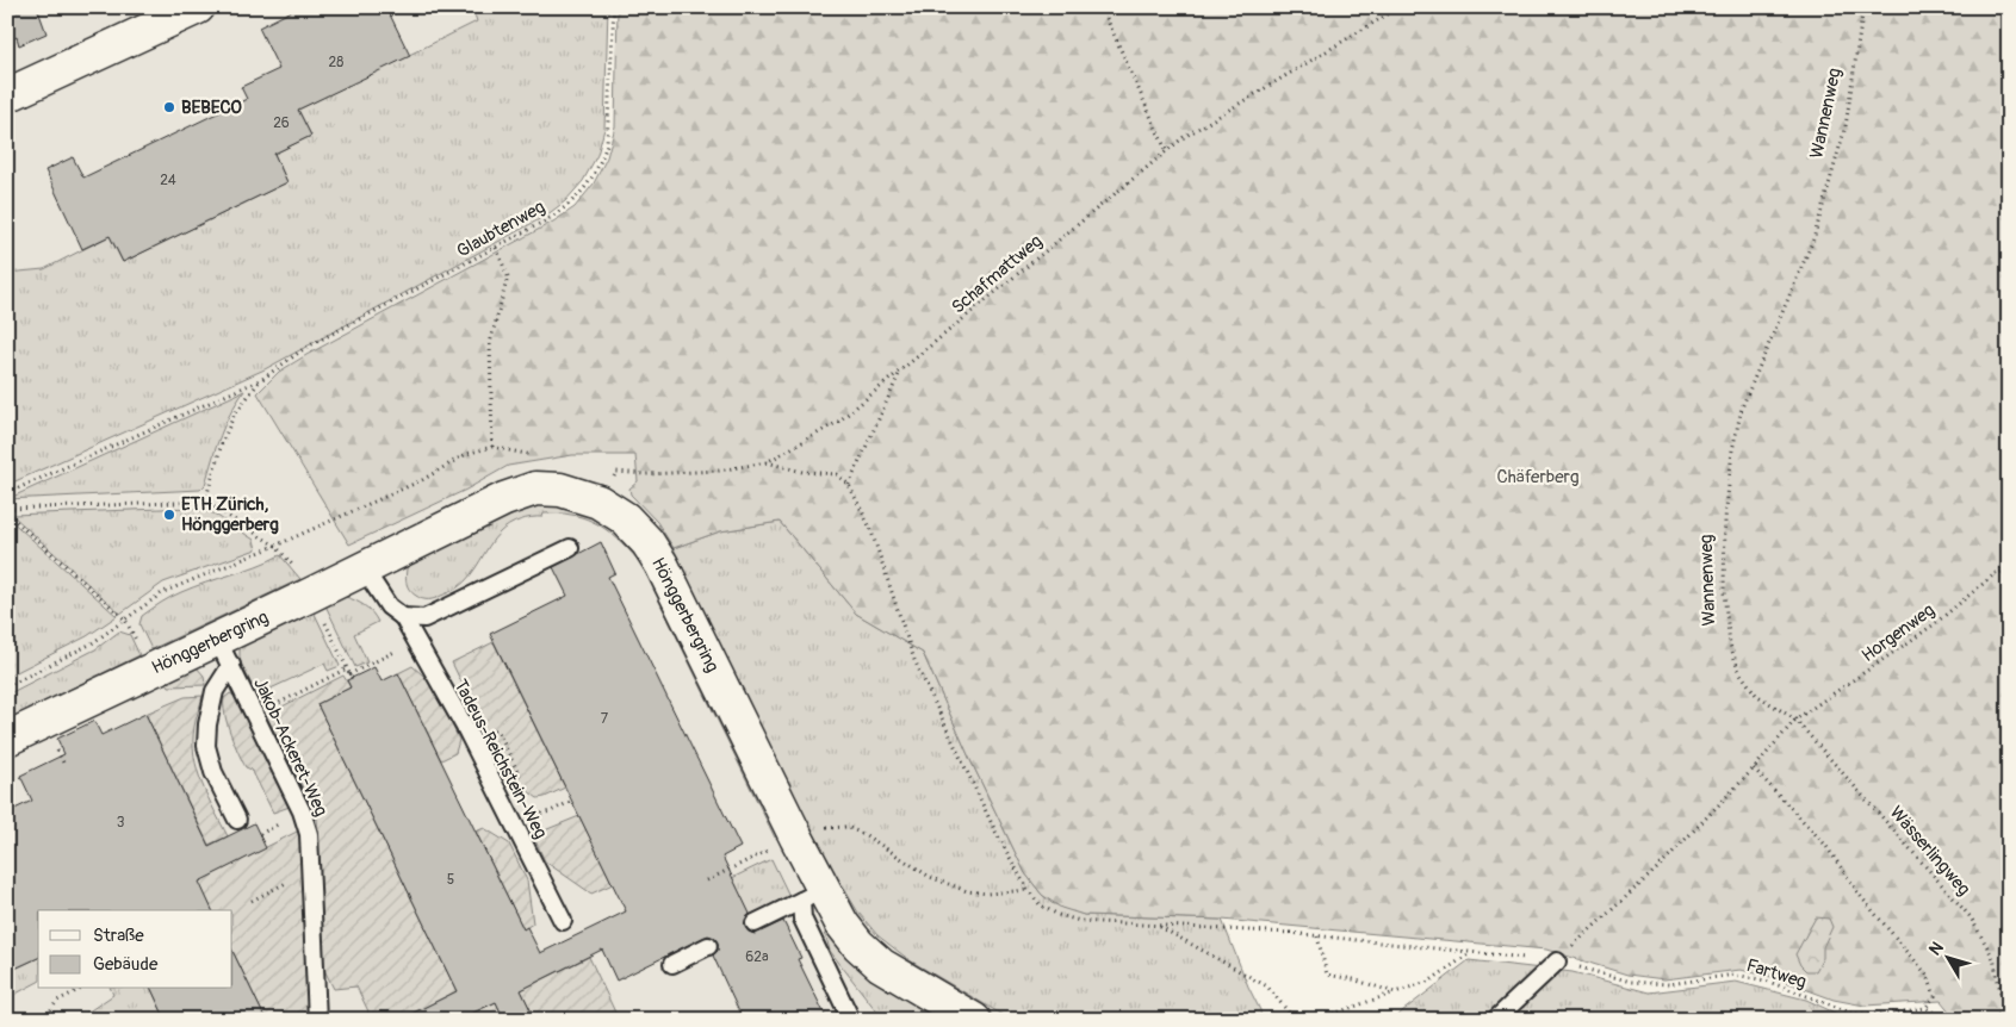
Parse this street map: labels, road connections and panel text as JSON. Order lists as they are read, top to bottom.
{
  "streets": {
    "street": ["Hönggerbergring"],
    "lane": ["Jakob-Ackeret-Weg", "Tadeus-Reichstein-Weg"],
    "path": [
      "Wannenweg",
      "Glaubtenweg",
      "Schafmattweg",
      "Horgenweg",
      "Wässerlingweg",
      "Fartweg"
    ]
  },
  "crossings": [
    ["Wannenweg", "Horgenweg"],
    ["Wannenweg", "Wässerlingweg"],
    ["Schafmattweg", "Hönggerbergring"],
    ["Hönggerbergring", "Jakob-Ackeret-Weg"],
    ["Hönggerbergring", "Tadeus-Reichstein-Weg"],
    ["Horgenweg", "Wässerlingweg"]
  ],
  "parks": ["Chäferberg"],
  "places": ["BEBECO", "ETH Zürich, Hönggerberg"],
  "house_numbers": [
    "28",
    "26",
    "24",
    "7",
    "3",
    "5",
    "62a"
  ],
  "legend": ["Straße", "Gebäude"],
  "north": "top left"
}
